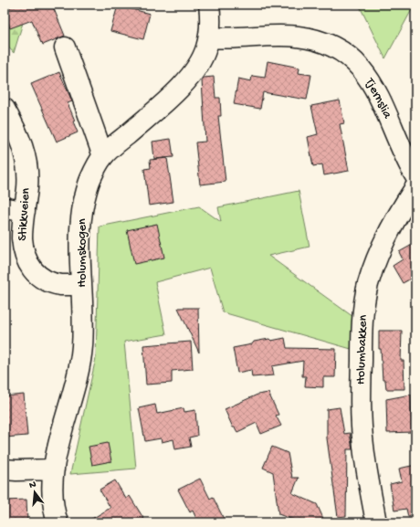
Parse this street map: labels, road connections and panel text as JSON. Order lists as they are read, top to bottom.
{
  "streets": {
    "street": [
      "Tjernslia",
      "Stikkveien",
      "Holumskogen",
      "Holumbakken"
    ]
  },
  "crossings": [
    ["Tjernslia", "Holumskogen"],
    ["Stikkveien", "Holumskogen"]
  ],
  "north": "top"
}
